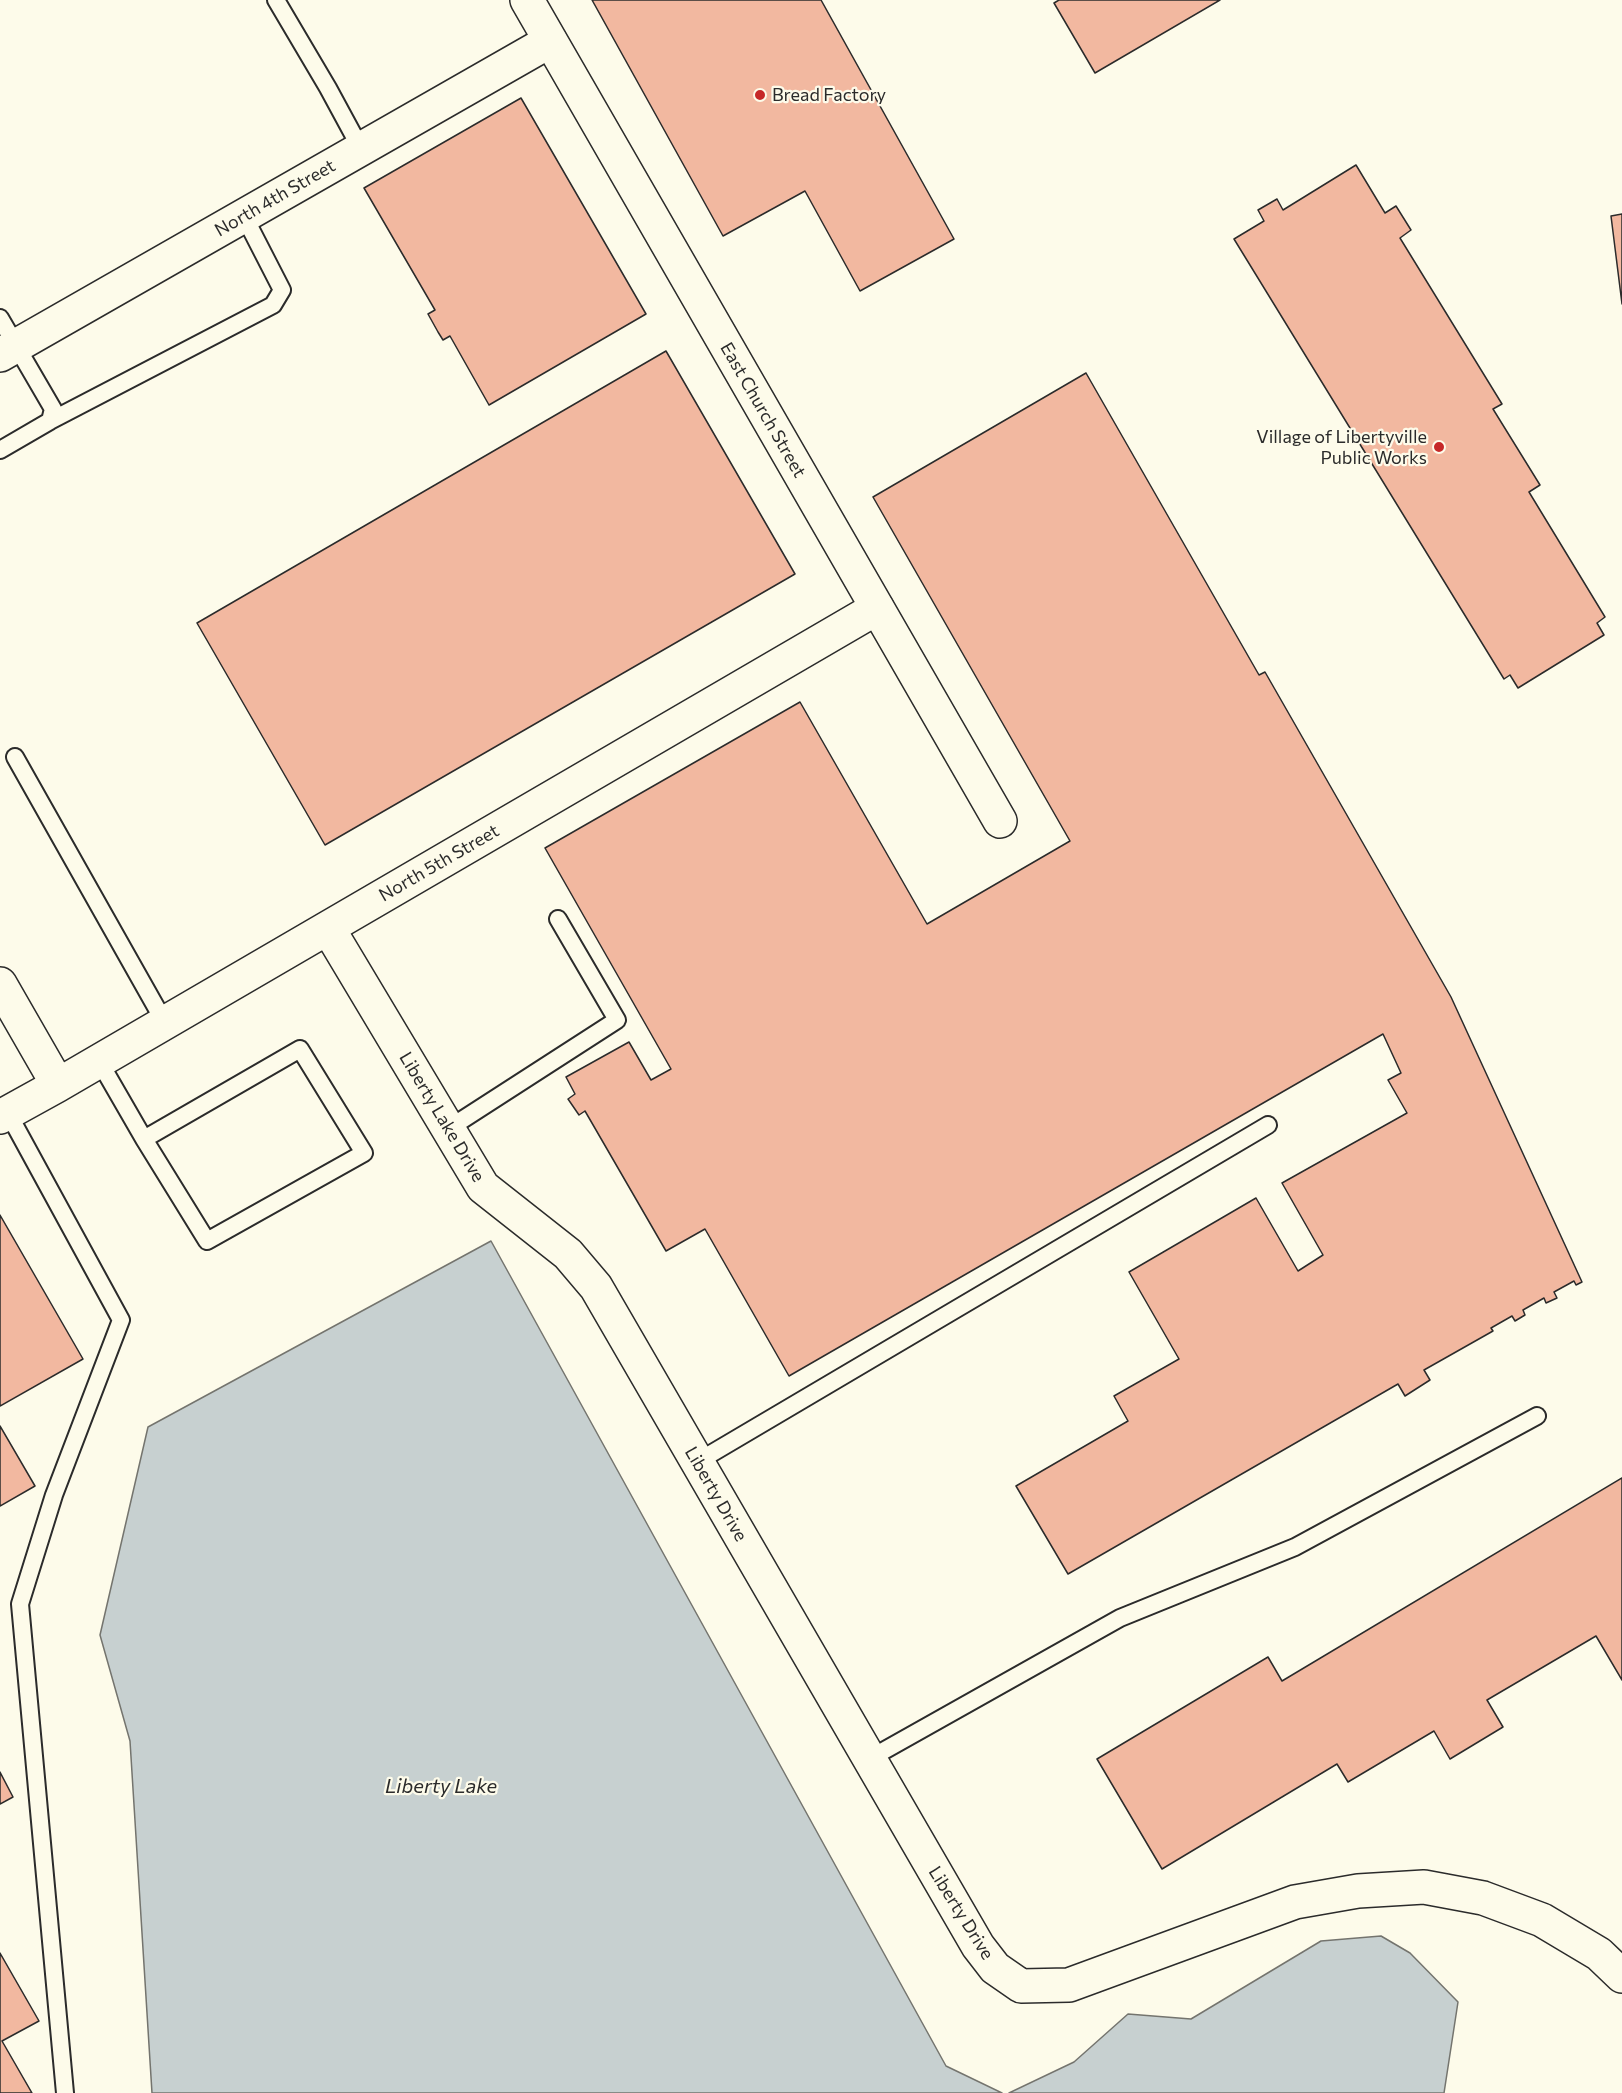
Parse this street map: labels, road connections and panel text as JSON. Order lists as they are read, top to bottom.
{
  "streets": {
    "street": [
      "North 4th Street",
      "East Church Street",
      "North 5th Street",
      "Liberty Lake Drive",
      "Liberty Drive"
    ]
  },
  "crossings": [
    ["North 4th Street", "East Church Street"],
    ["East Church Street", "North 5th Street"],
    ["North 5th Street", "Liberty Lake Drive"],
    ["Liberty Lake Drive", "Liberty Drive"]
  ],
  "water": ["Liberty Lake"],
  "places": ["Bread Factory", "Village of Libertyville Public Works"]
}
